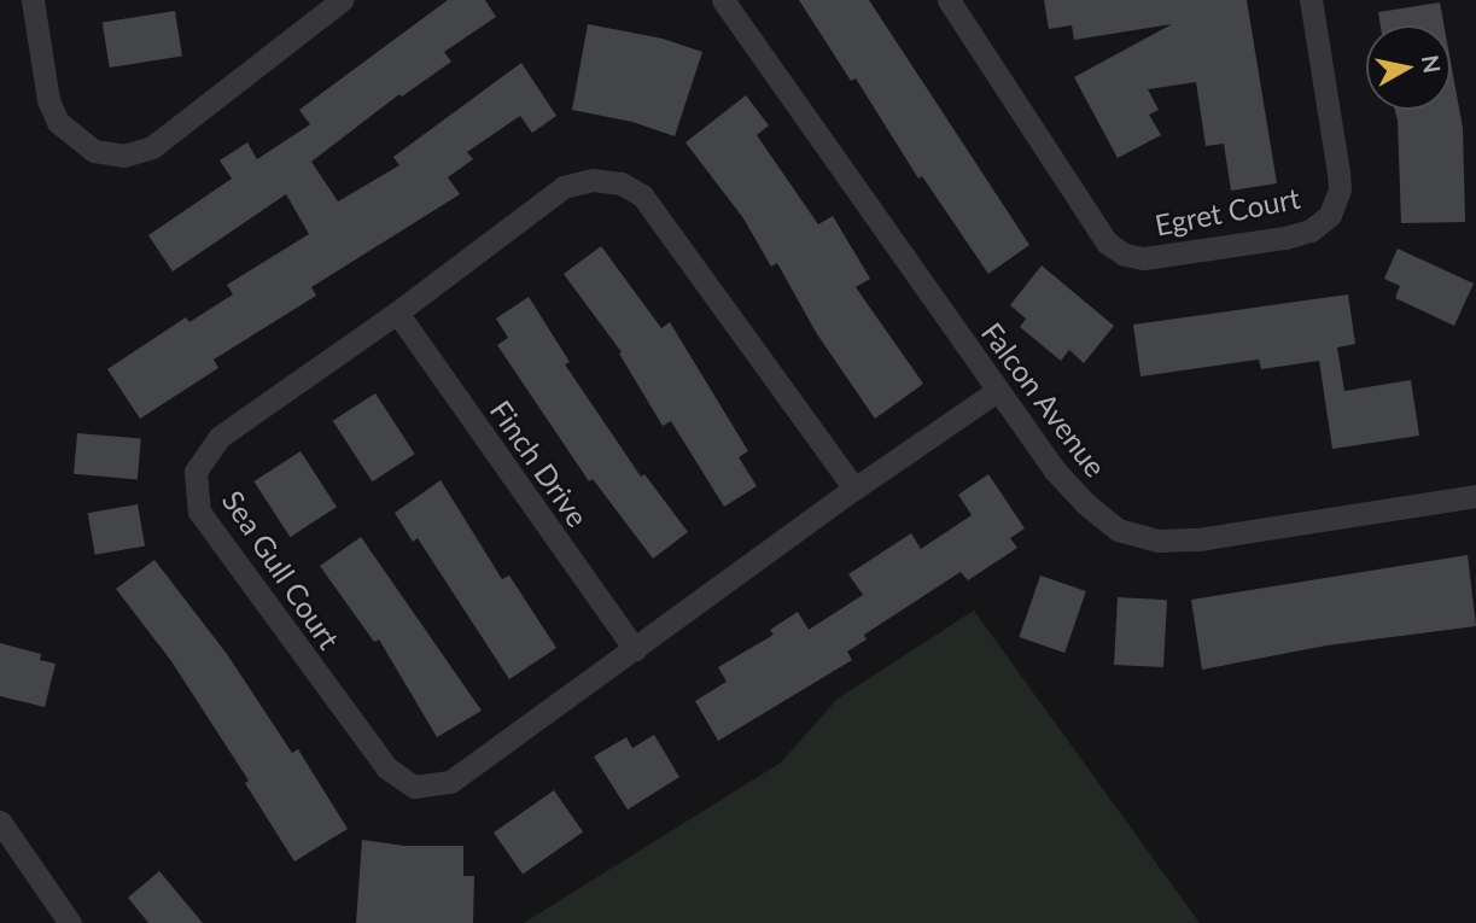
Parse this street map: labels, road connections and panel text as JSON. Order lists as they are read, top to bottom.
{
  "streets": {
    "street": [
      "Egret Court",
      "Falcon Avenue",
      "Finch Drive",
      "Sea Gull Court"
    ]
  },
  "crossings": [
    ["Falcon Avenue", "Sea Gull Court"],
    ["Finch Drive", "Sea Gull Court"]
  ],
  "north": "right"
}
